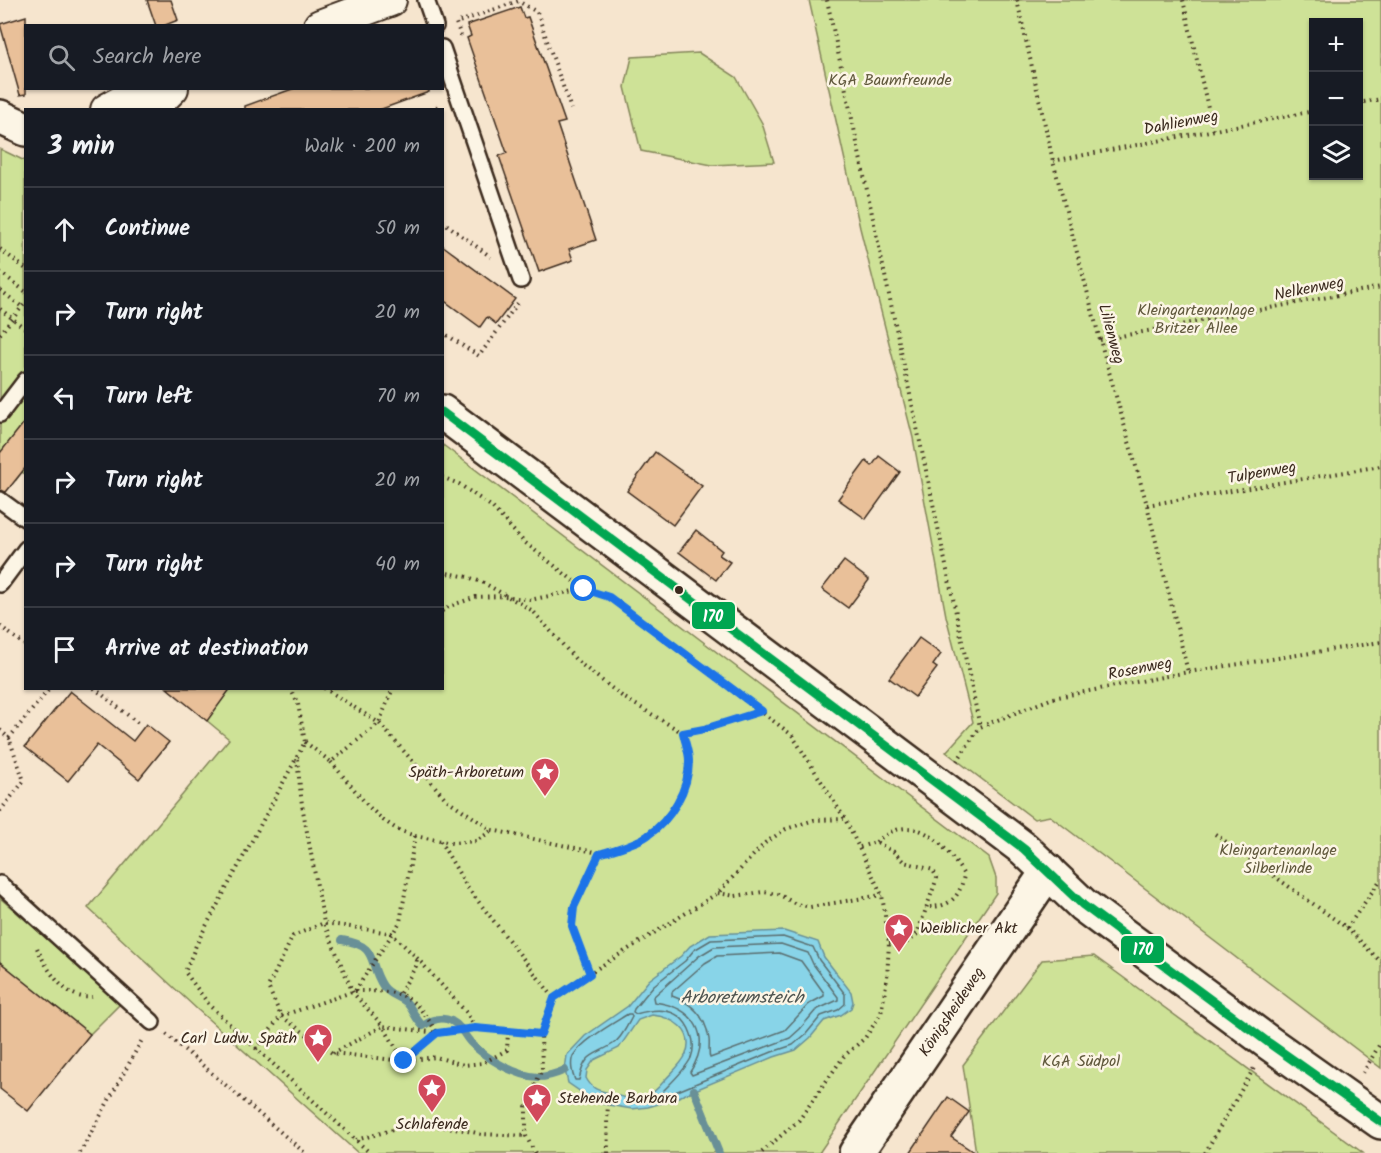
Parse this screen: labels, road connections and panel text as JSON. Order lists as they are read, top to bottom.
{
  "streets": {
    "main road": ["Königsheideweg"],
    "path": [
      "Dahlienweg",
      "Nelkenweg",
      "Lilienweg",
      "Tulpenweg",
      "Rosenweg"
    ]
  },
  "crossings": [
    ["Dahlienweg", "Lilienweg"],
    ["Nelkenweg", "Lilienweg"],
    ["Lilienweg", "Tulpenweg"],
    ["Lilienweg", "Rosenweg"]
  ],
  "water": ["Arboretumsteich"],
  "parks": [
    "KGA Baumfreunde",
    "Kleingartenanlage Britzer Allee",
    "Kleingartenanlage Silberlinde",
    "KGA Südpol"
  ],
  "places": {
    "place": [
      "Späth-Arboretum",
      "Weiblicher Akt",
      "Carl Ludw. Späth",
      "Schlafende",
      "Stehende Barbara"
    ]
  },
  "lines": ["transit line 170"],
  "page": {
    "map_buttons": ["+", "−"],
    "search": "Search here",
    "heading": ["3 min", "Walk · 200 m"],
    "list": [
      ["Continue", "50 m"],
      ["Turn right", "20 m"],
      ["Turn left", "70 m"],
      ["Turn right", "20 m"],
      ["Turn right", "40 m"],
      "Arrive at destination"
    ]
  }
}
